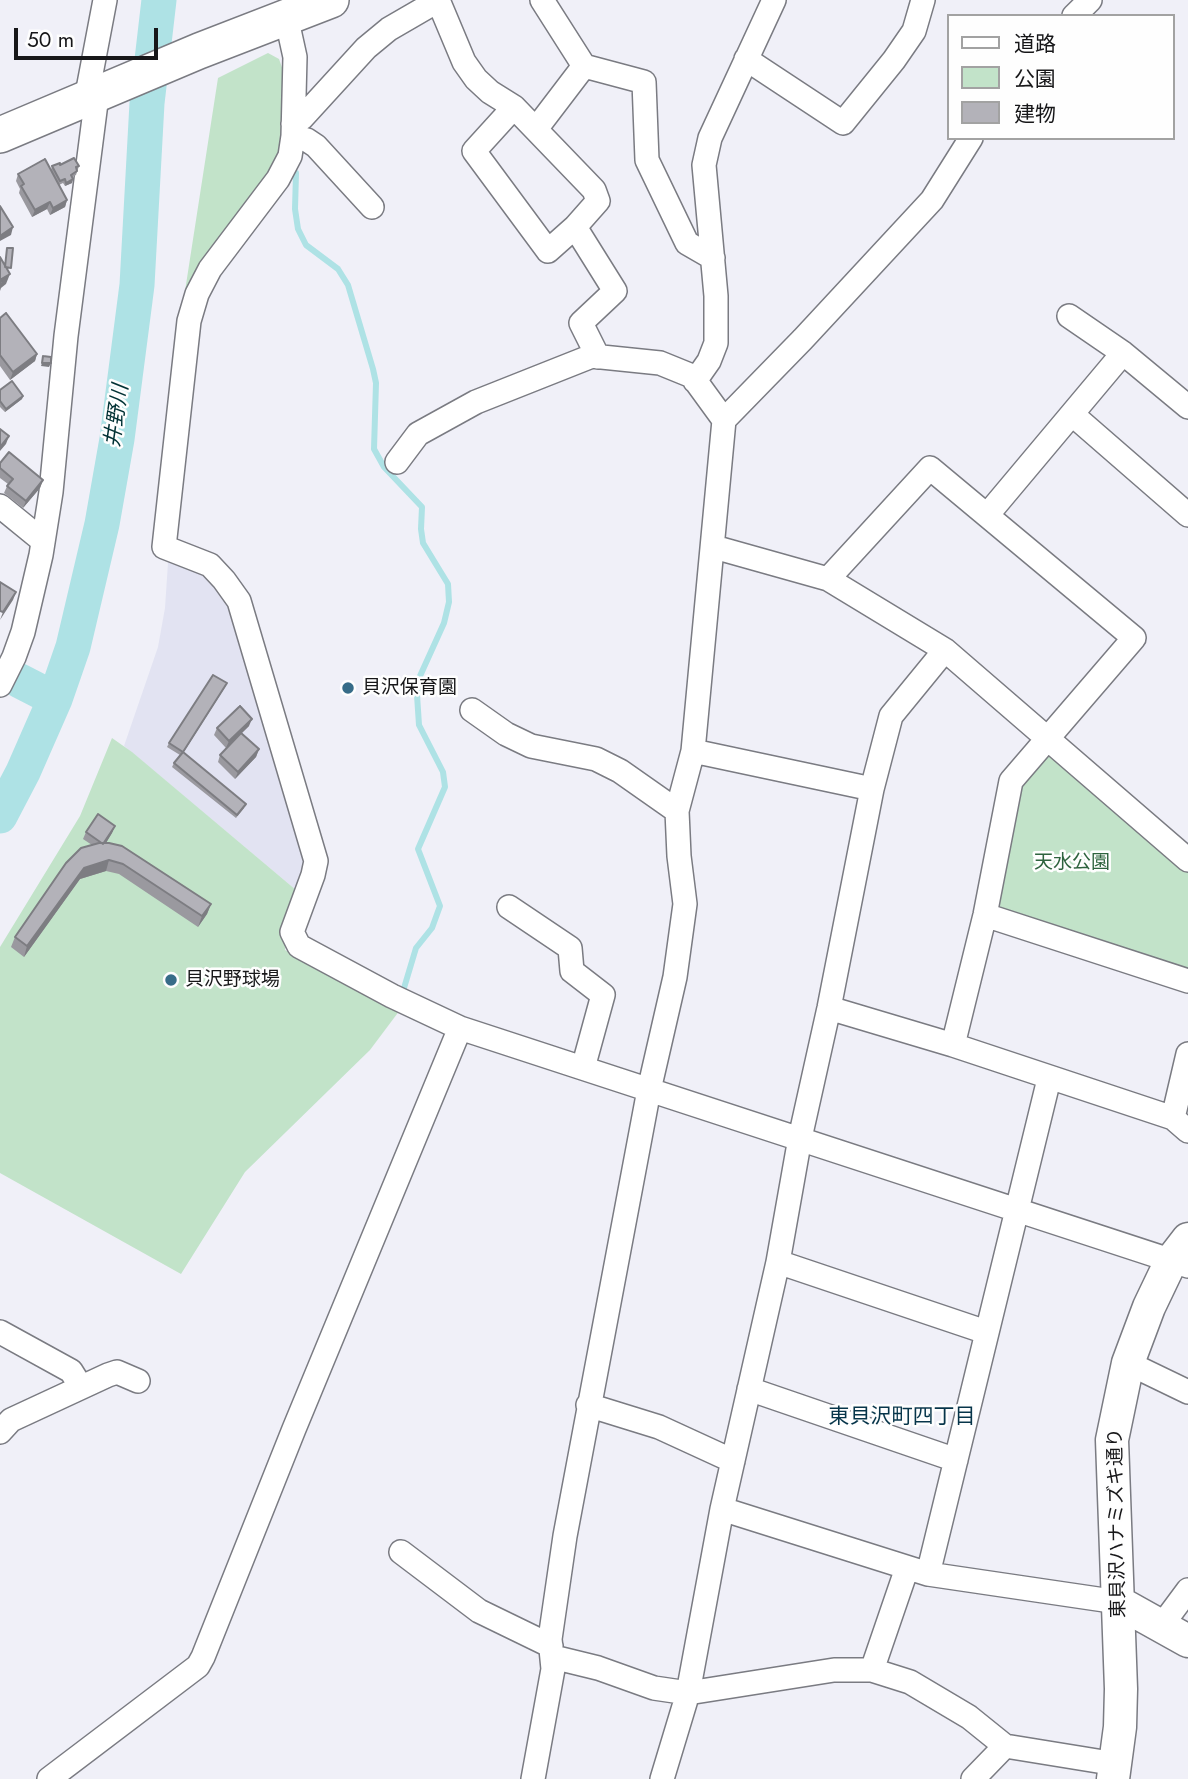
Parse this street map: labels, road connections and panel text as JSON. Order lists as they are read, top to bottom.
{
  "streets": {
    "street": ["東貝沢ハナミズキ通り"]
  },
  "districts": ["東貝沢町四丁目"],
  "water": ["井野川"],
  "parks": ["天水公園"],
  "places": ["貝沢保育園", "貝沢野球場"],
  "legend": ["道路", "公園", "建物"],
  "scale_bar": "50 m"
}
